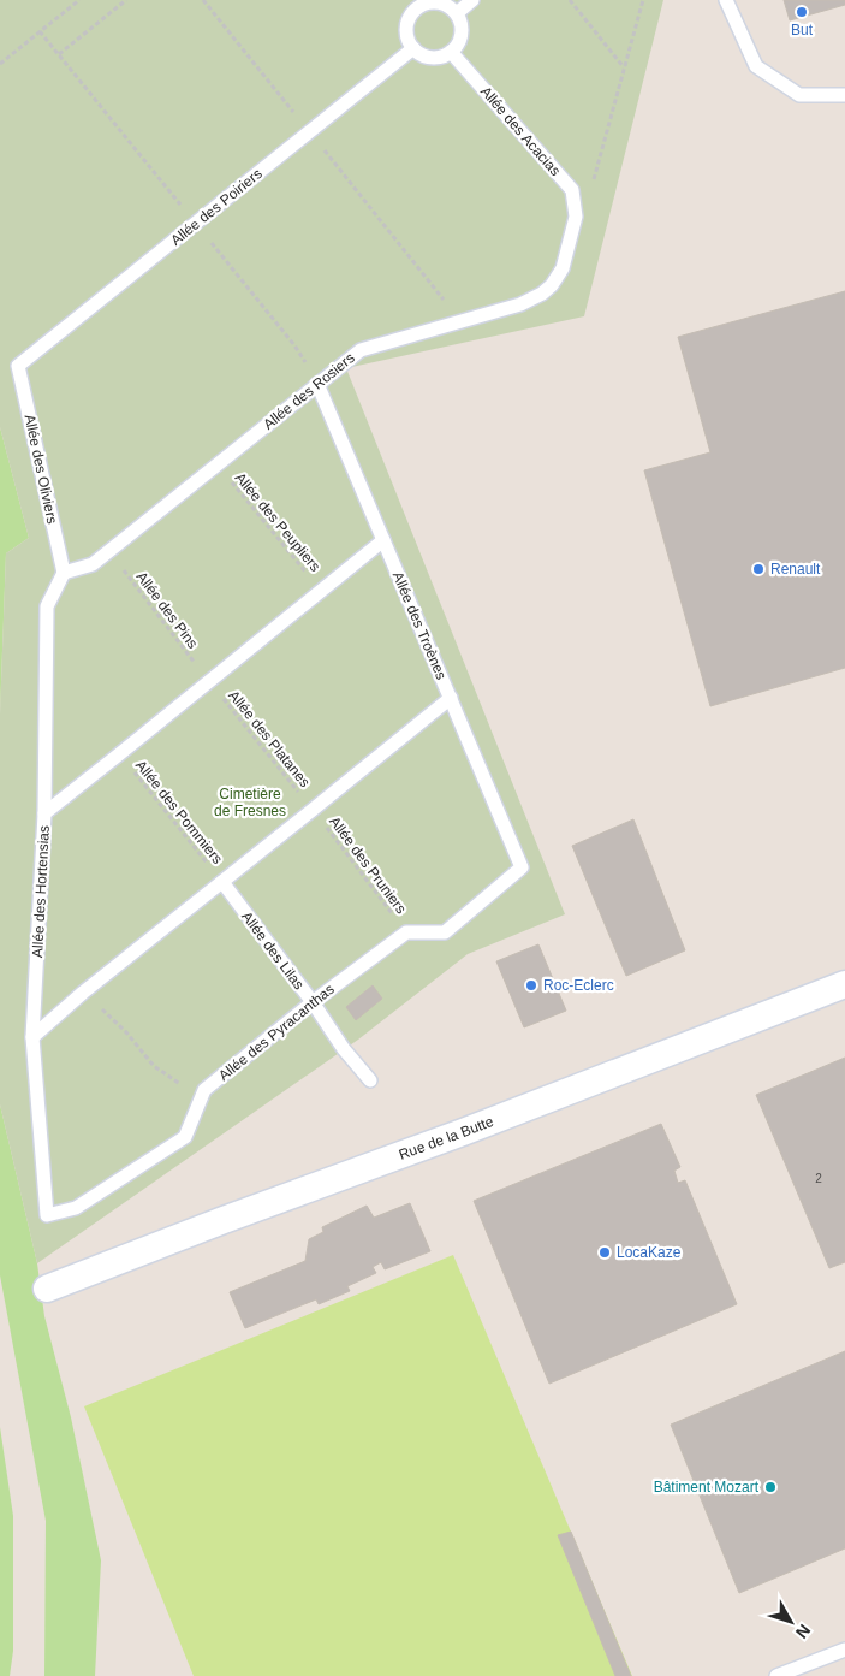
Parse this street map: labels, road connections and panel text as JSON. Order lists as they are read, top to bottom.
{
  "streets": {
    "street": ["Rue de la Butte"],
    "lane": [
      "Allée des Acacias",
      "Allée des Poiriers",
      "Allée des Rosiers",
      "Allée des Oliviers",
      "Allée des Troènes",
      "Allée des Hortensias",
      "Allée des Lilas",
      "Allée des Pyracanthas"
    ],
    "path": [
      "Allée des Peupliers",
      "Allée des Pins",
      "Allée des Platanes",
      "Allée des Pommiers",
      "Allée des Pruniers"
    ]
  },
  "crossings": [
    ["Allée des Acacias", "Allée des Poiriers"],
    ["Allée des Acacias", "Allée des Rosiers"],
    ["Allée des Poiriers", "Allée des Oliviers"],
    ["Allée des Rosiers", "Allée des Oliviers"],
    ["Allée des Rosiers", "Allée des Peupliers"],
    ["Allée des Rosiers", "Allée des Pins"],
    ["Allée des Rosiers", "Allée des Troènes"],
    ["Allée des Rosiers", "Allée des Hortensias"],
    ["Allée des Oliviers", "Allée des Hortensias"],
    ["Allée des Pins", "Allée des Platanes"],
    ["Allée des Troènes", "Allée des Pruniers"],
    ["Allée des Troènes", "Allée des Pyracanthas"],
    ["Allée des Platanes", "Allée des Pruniers"],
    ["Allée des Pommiers", "Allée des Lilas"],
    ["Allée des Pruniers", "Allée des Pyracanthas"],
    ["Allée des Hortensias", "Allée des Pyracanthas"],
    ["Allée des Lilas", "Allée des Pyracanthas"]
  ],
  "parks": ["Cimetière de Fresnes"],
  "places": [
    "But",
    "Renault",
    "Roc-Eclerc",
    "LocaKaze",
    "Bâtiment Mozart"
  ],
  "house_numbers": ["2"],
  "north": "bottom right"
}
